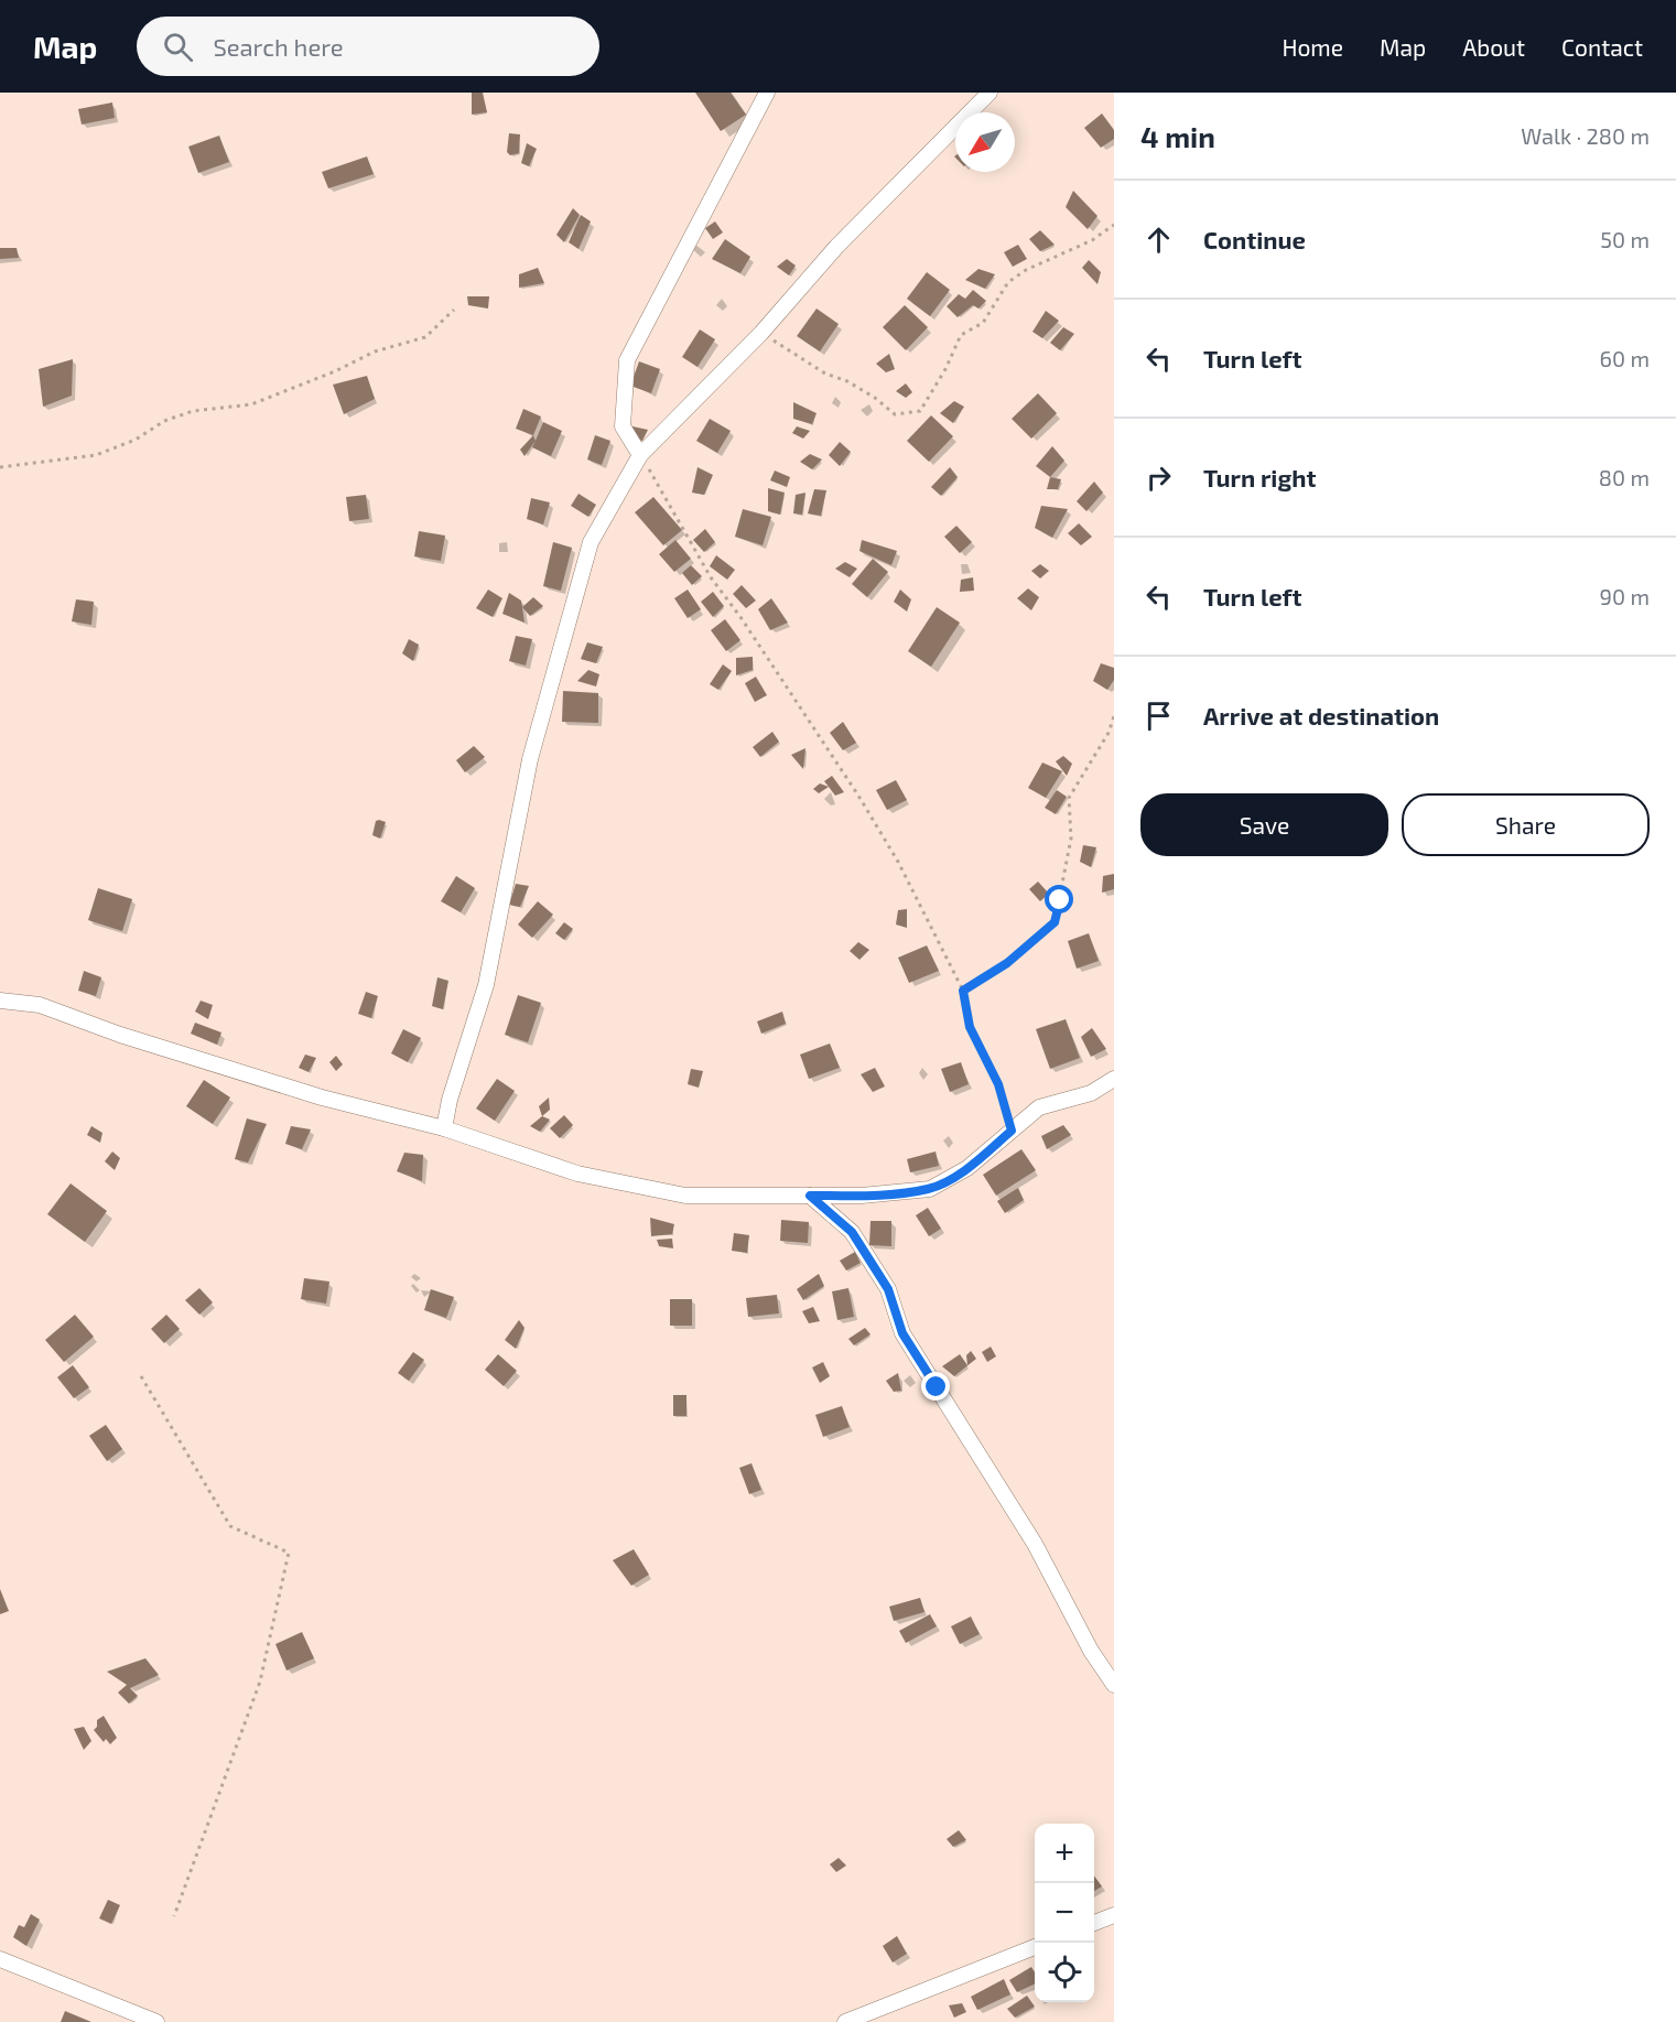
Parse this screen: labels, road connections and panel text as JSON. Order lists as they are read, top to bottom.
{
  "north": "bottom left",
  "page": {
    "header": "Map",
    "search": "Search here",
    "nav": [
      "Home",
      "Map",
      "About",
      "Contact"
    ],
    "heading": ["4 min", "Walk · 280 m"],
    "list": [
      ["Continue", "50 m"],
      ["Turn left", "60 m"],
      ["Turn right", "80 m"],
      ["Turn left", "90 m"],
      "Arrive at destination"
    ],
    "buttons": ["Save", "Share"],
    "map_buttons": ["+", "−"]
  }
}
